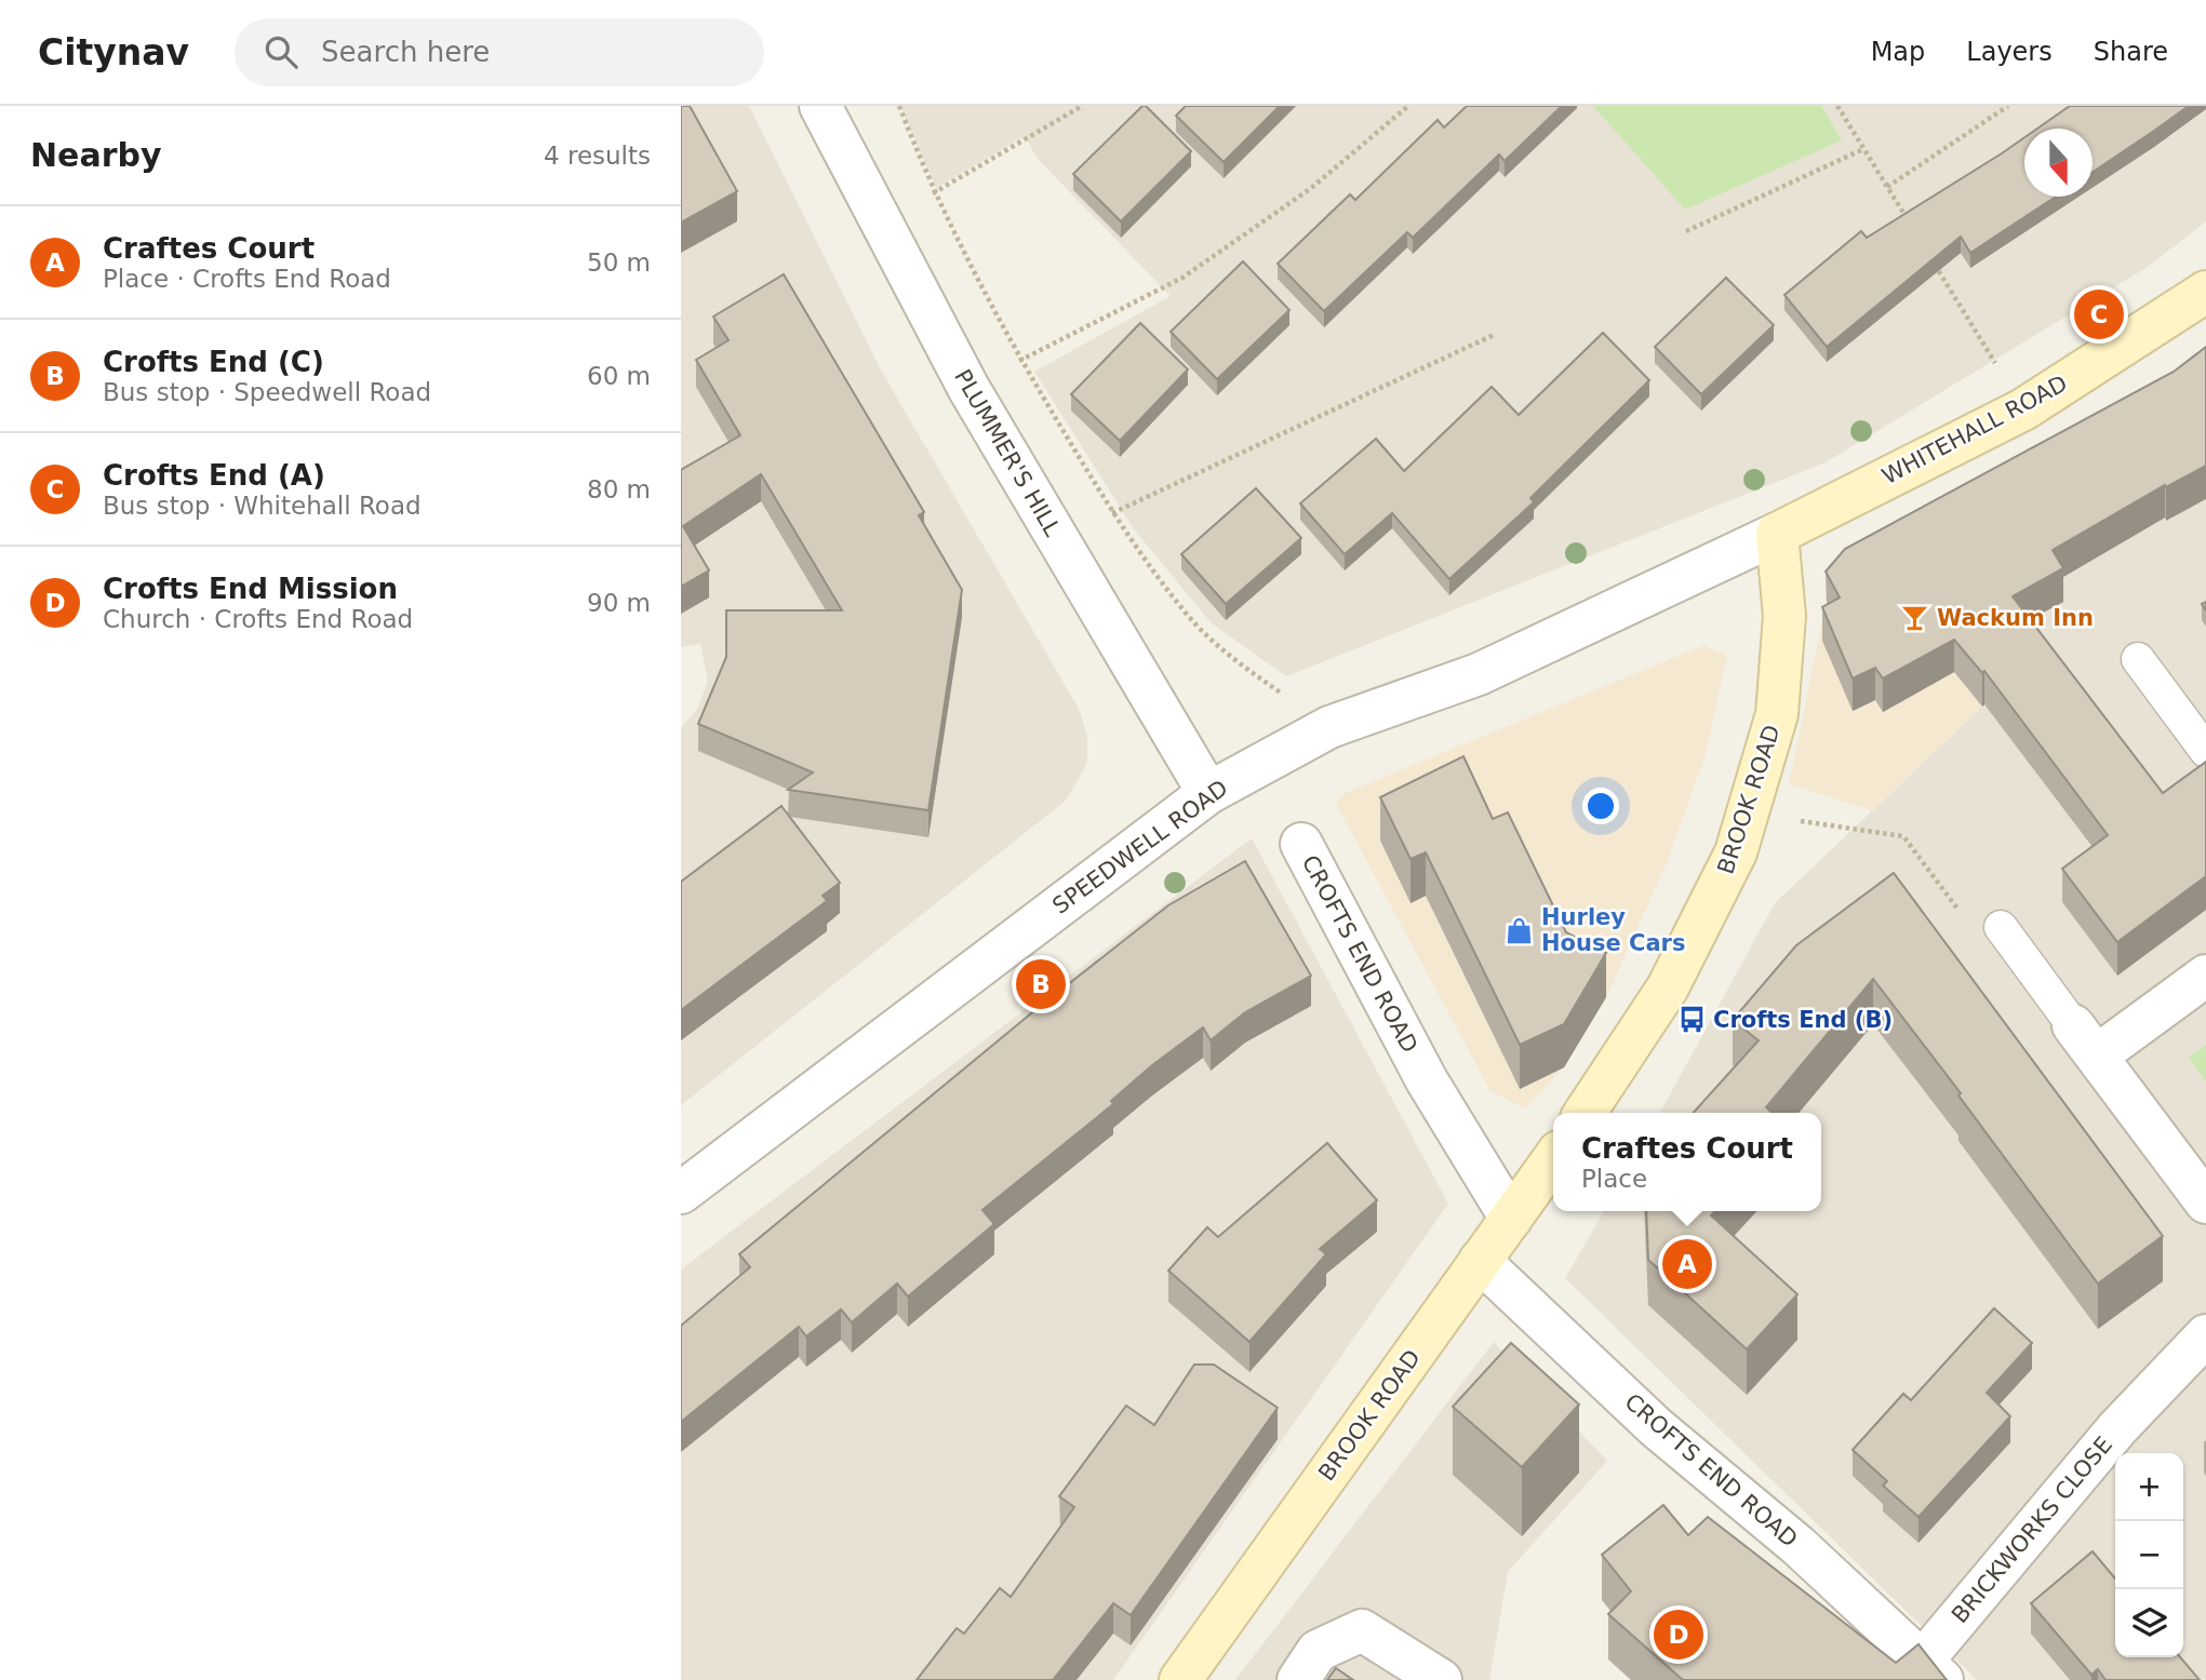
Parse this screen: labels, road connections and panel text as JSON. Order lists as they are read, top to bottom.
{
  "streets": {
    "main road": ["WHITEHALL ROAD", "BROOK ROAD"],
    "street": [
      "PLUMMER'S HILL",
      "SPEEDWELL ROAD",
      "CROFTS END ROAD",
      "BRICKWORKS CLOSE"
    ]
  },
  "crossings": [
    ["WHITEHALL ROAD", "BROOK ROAD"],
    ["WHITEHALL ROAD", "SPEEDWELL ROAD"],
    ["PLUMMER'S HILL", "SPEEDWELL ROAD"],
    ["BROOK ROAD", "SPEEDWELL ROAD"],
    ["BROOK ROAD", "CROFTS END ROAD"],
    ["CROFTS END ROAD", "BRICKWORKS CLOSE"]
  ],
  "places": {
    "bar": ["Wackum Inn"],
    "shop": ["Hurley House Cars"],
    "bus stop": ["Crofts End (B)"]
  },
  "north": "bottom",
  "page": {
    "header": "Citynav",
    "search": "Search here",
    "nav": ["Map", "Layers", "Share"],
    "heading": ["Nearby", "4 results"],
    "list": [
      {
        "mark": "A",
        "name": "Craftes Court",
        "note": "Place · Crofts End Road",
        "value": "50 m"
      },
      {
        "mark": "B",
        "name": "Crofts End (C)",
        "note": "Bus stop · Speedwell Road",
        "value": "60 m"
      },
      {
        "mark": "C",
        "name": "Crofts End (A)",
        "note": "Bus stop · Whitehall Road",
        "value": "80 m"
      },
      {
        "mark": "D",
        "name": "Crofts End Mission",
        "note": "Church · Crofts End Road",
        "value": "90 m"
      }
    ],
    "pins": [
      "C",
      "B",
      "A",
      "D"
    ],
    "popup": ["Craftes Court", "Place"],
    "map_buttons": ["+", "−"]
  }
}
